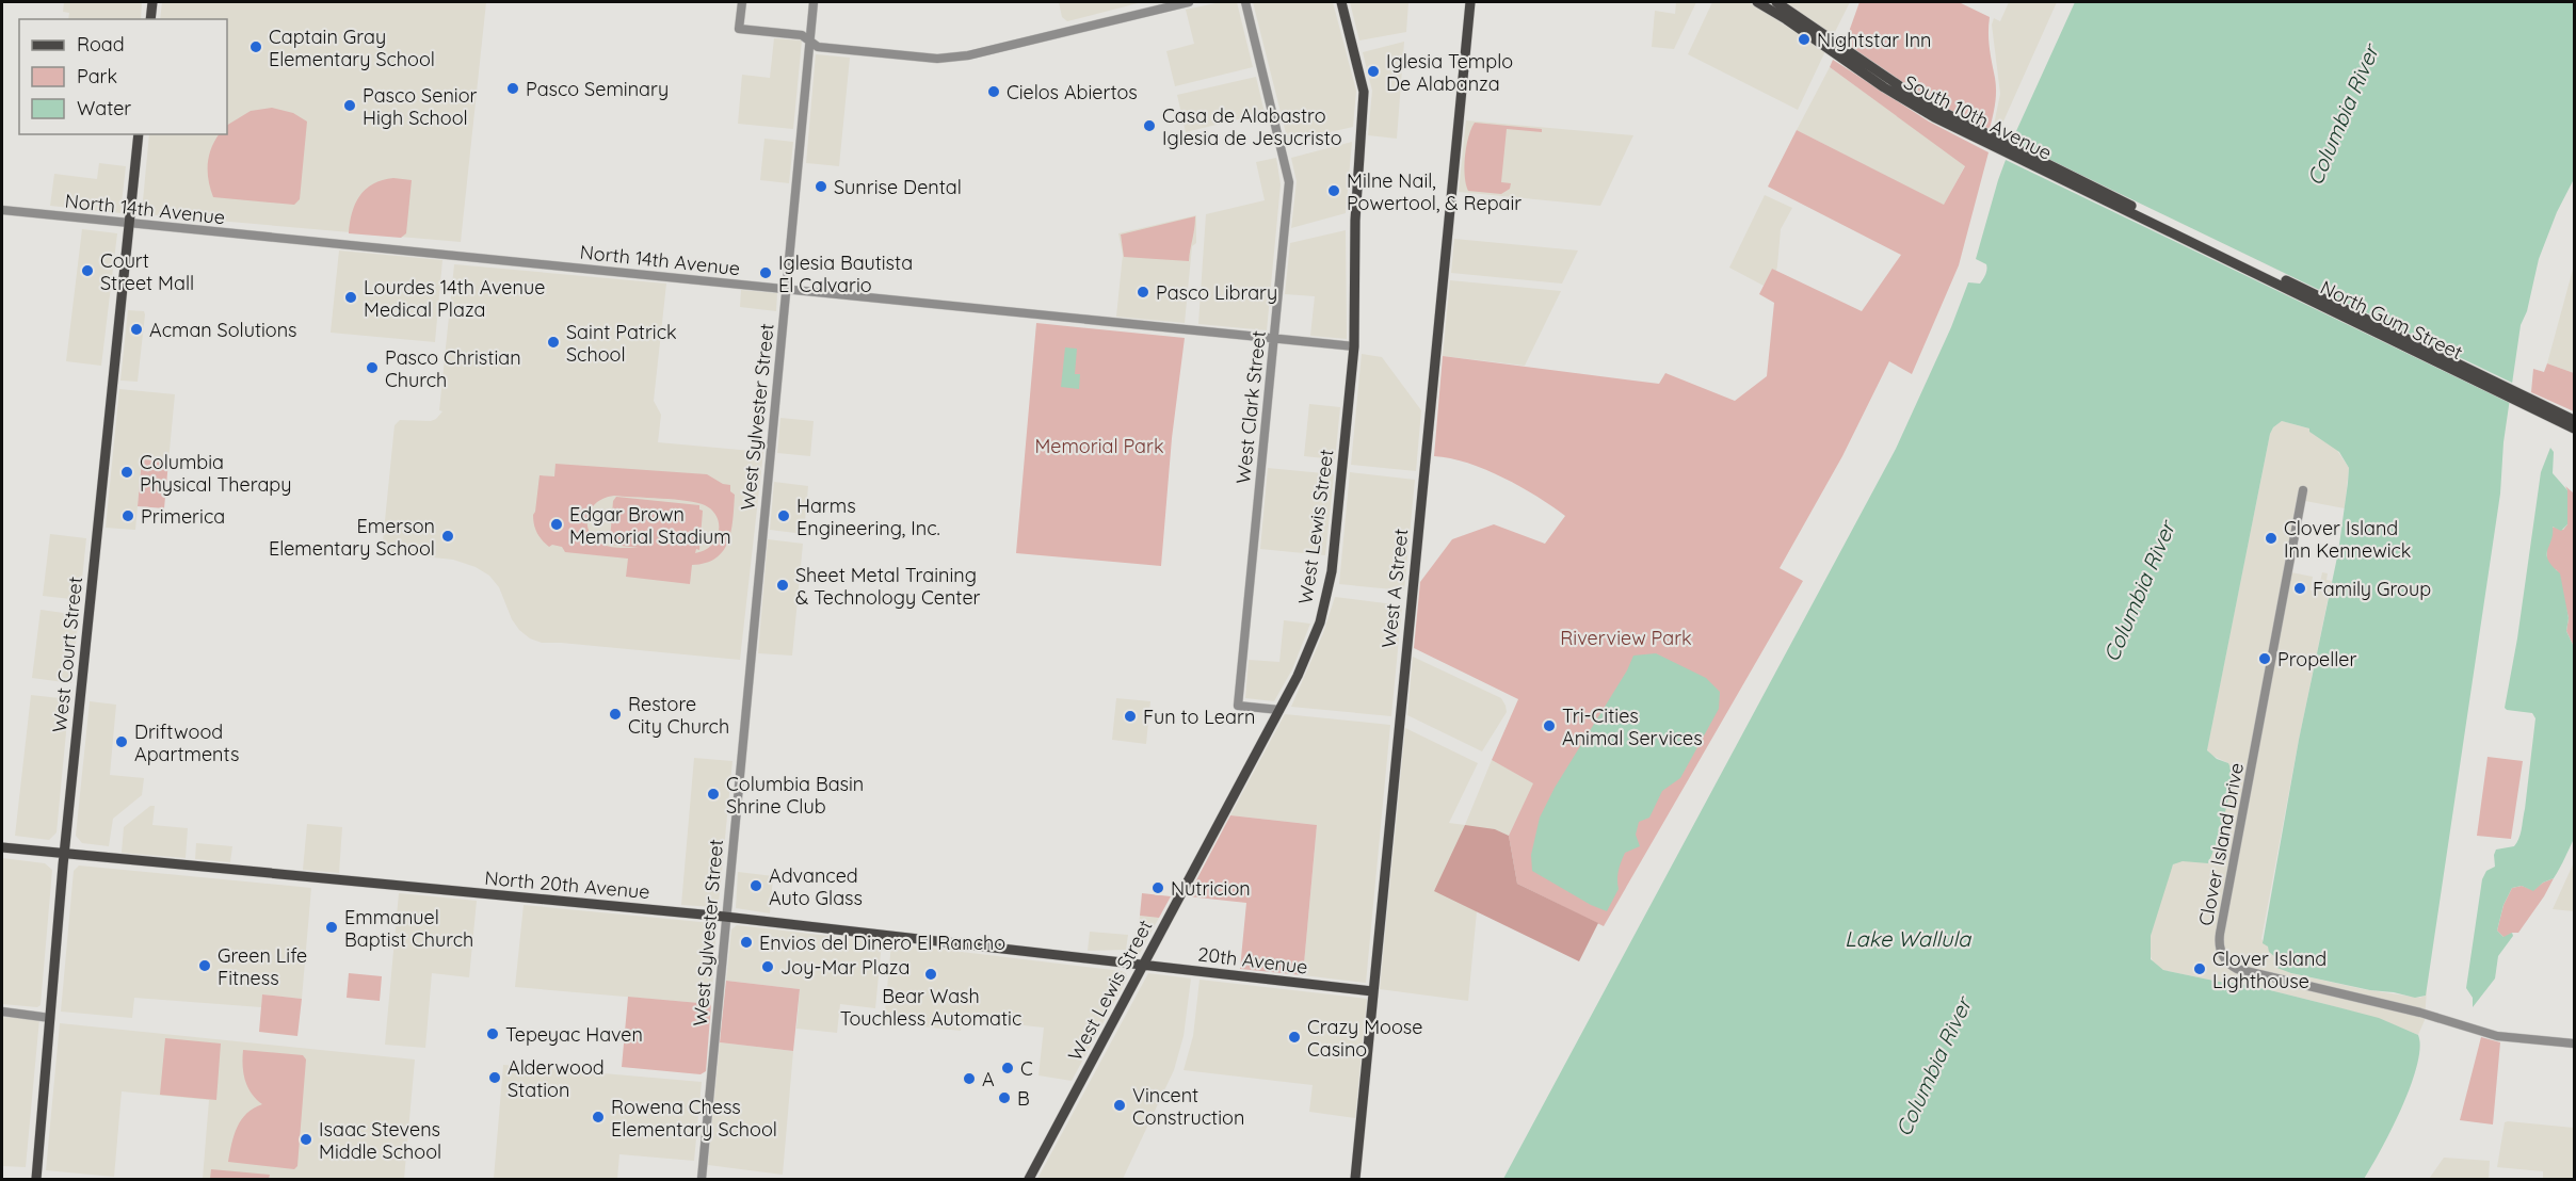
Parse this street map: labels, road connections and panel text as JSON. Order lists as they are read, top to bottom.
{
  "streets": {
    "main road": [
      "South 10th Avenue",
      "North Gum Street",
      "West Lewis Street",
      "West A Street",
      "West Court Street",
      "North 20th Avenue",
      "20th Avenue"
    ],
    "street": [
      "North 14th Avenue",
      "West Clark Street",
      "West Sylvester Street",
      "Clover Island Drive"
    ]
  },
  "crossings": [
    ["South 10th Avenue", "North Gum Street"],
    ["North 14th Avenue", "West Clark Street"],
    ["North 14th Avenue", "West Sylvester Street"],
    ["North 14th Avenue", "West Lewis Street"],
    ["North 14th Avenue", "West Court Street"],
    ["West Clark Street", "West Lewis Street"],
    ["West Sylvester Street", "North 20th Avenue"],
    ["West Lewis Street", "20th Avenue"],
    ["West A Street", "20th Avenue"],
    ["West Court Street", "North 20th Avenue"],
    ["North 20th Avenue", "20th Avenue"]
  ],
  "water": ["Columbia River", "Lake Wallula"],
  "parks": ["Memorial Park", "Riverview Park"],
  "places": [
    "Nightstar Inn",
    "Captain Gray Elementary School",
    "Iglesia Templo De Alabanza",
    "Pasco Seminary",
    "Cielos Abiertos",
    "Pasco Senior High School",
    "Casa de Alabastro Iglesia de Jesucristo",
    "Sunrise Dental",
    "Milne Nail, Powertool, & Repair",
    "Court Street Mall",
    "Iglesia Bautista El Calvario",
    "Pasco Library",
    "Lourdes 14th Avenue Medical Plaza",
    "Acman Solutions",
    "Saint Patrick School",
    "Pasco Christian Church",
    "Columbia Physical Therapy",
    "Primerica",
    "Harms Engineering, Inc.",
    "Edgar Brown Memorial Stadium",
    "Emerson Elementary School",
    "Clover Island Inn Kennewick",
    "Sheet Metal Training & Technology Center",
    "Family Group",
    "Propeller",
    "Restore City Church",
    "Fun to Learn",
    "Tri-Cities Animal Services",
    "Driftwood Apartments",
    "Columbia Basin Shrine Club",
    "Advanced Auto Glass",
    "Nutricion",
    "Emmanuel Baptist Church",
    "Envios del Dinero El Rancho",
    "Green Life Fitness",
    "Joy-Mar Plaza",
    "Clover Island Lighthouse",
    "Bear Wash Touchless Automatic",
    "Tepeyac Haven",
    "Crazy Moose Casino",
    "C",
    "Alderwood Station",
    "A",
    "B",
    "Vincent Construction",
    "Rowena Chess Elementary School",
    "Isaac Stevens Middle School"
  ],
  "legend": ["Road", "Park", "Water"]
}
